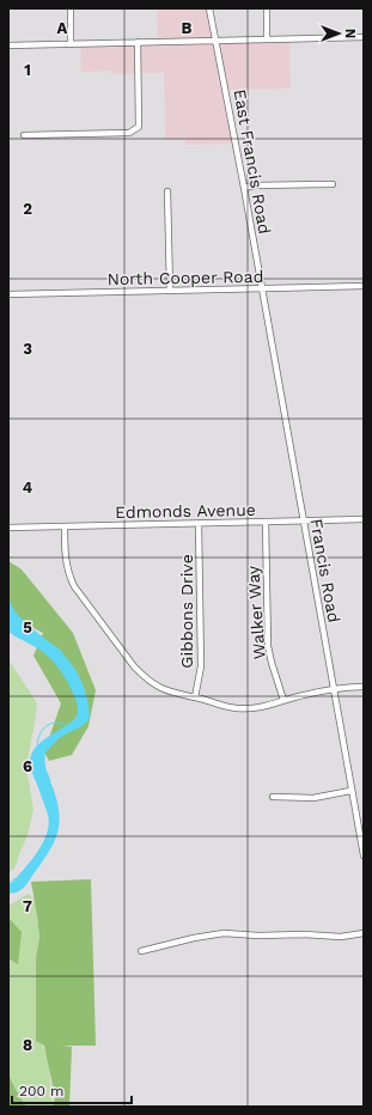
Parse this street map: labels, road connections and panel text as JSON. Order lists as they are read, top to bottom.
{
  "streets": {
    "street": [
      "East Francis Road",
      "North Cooper Road",
      "Edmonds Avenue",
      "Francis Road",
      "Gibbons Drive",
      "Walker Way"
    ]
  },
  "crossings": [
    ["East Francis Road", "North Cooper Road"],
    ["East Francis Road", "Francis Road"],
    ["North Cooper Road", "Francis Road"],
    ["Edmonds Avenue", "Francis Road"],
    ["Edmonds Avenue", "Gibbons Drive"],
    ["Edmonds Avenue", "Walker Way"]
  ],
  "scale_bar": "200 m",
  "north": "right",
  "grid": {
    "columns": ["A", "B"],
    "rows": [
      "1",
      "2",
      "3",
      "4",
      "5",
      "6",
      "7",
      "8"
    ]
  }
}
